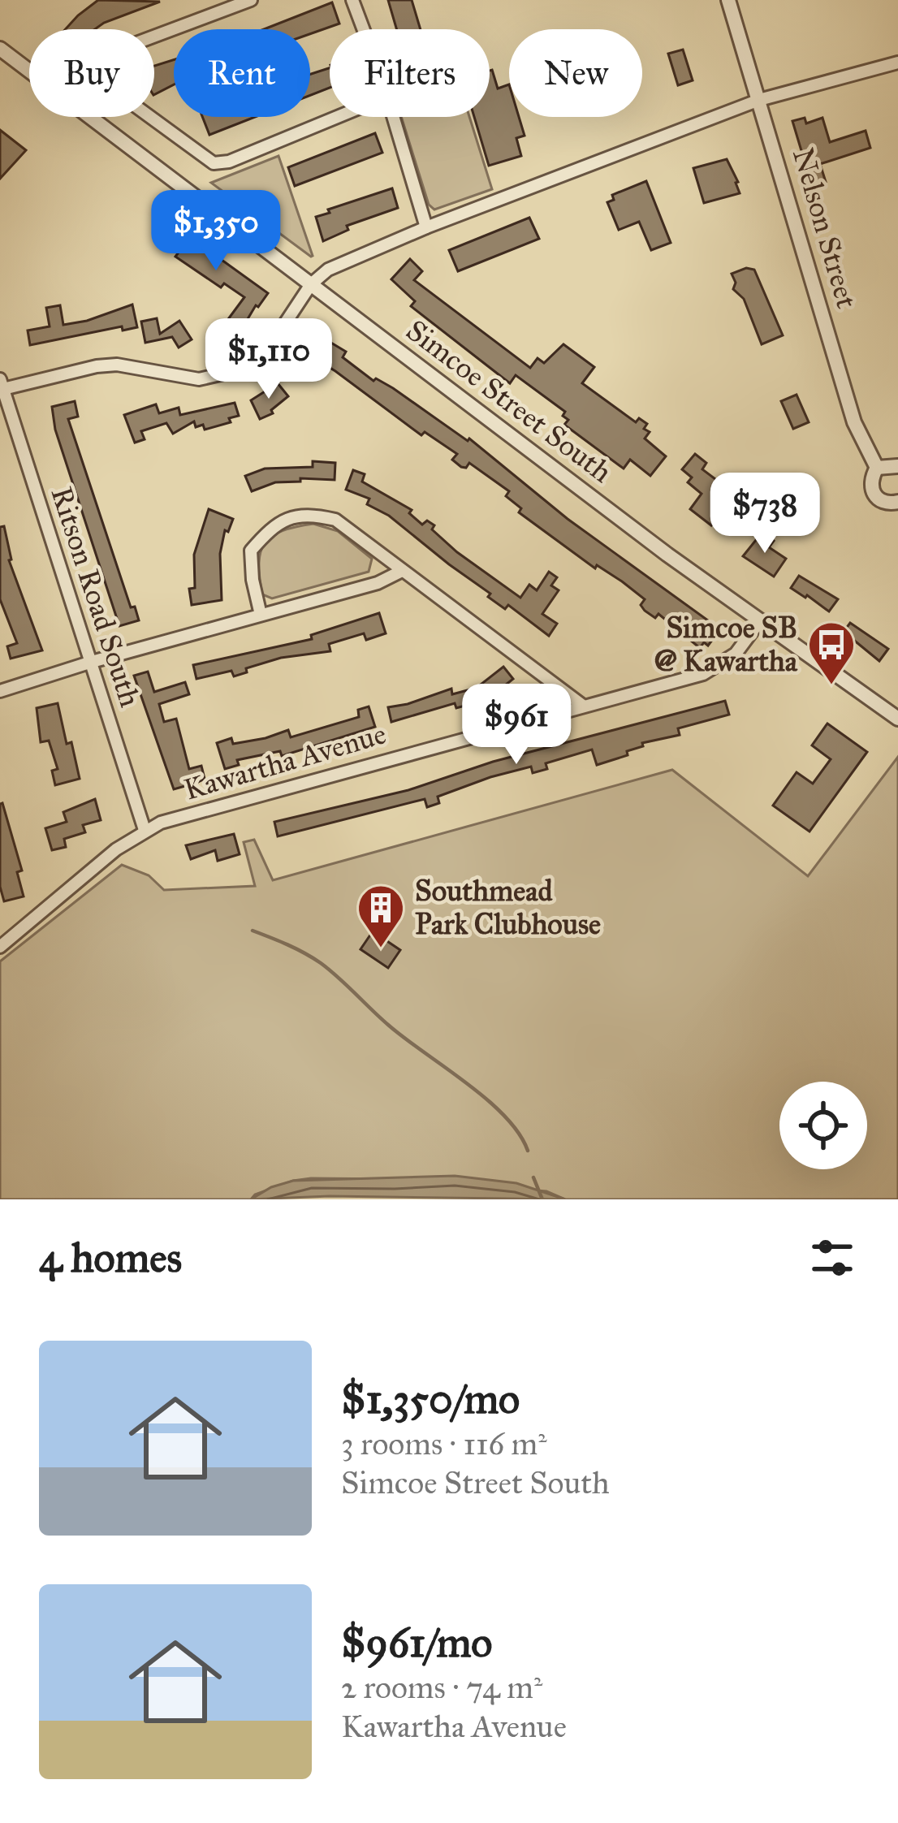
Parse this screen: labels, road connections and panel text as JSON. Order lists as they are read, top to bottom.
{
  "streets": {
    "street": [
      "Nelson Street",
      "Simcoe Street South",
      "Ritson Road South",
      "Kawartha Avenue"
    ]
  },
  "crossings": [
    ["Simcoe Street South", "Kawartha Avenue"],
    ["Ritson Road South", "Kawartha Avenue"]
  ],
  "places": {
    "bus stop": ["Simcoe SB @ Kawartha"],
    "building": ["Southmead Park Clubhouse"]
  },
  "page": {
    "chip": [
      "Buy",
      "Rent",
      "Filters",
      "New"
    ],
    "price": [
      "$1,350",
      "$1,110",
      "$738",
      "$961"
    ],
    "heading": "4 homes",
    "list": [
      {
        "name": "$1,350/mo",
        "note": "3 rooms · 116 m² · Simcoe Street South"
      },
      {
        "name": "$961/mo",
        "note": "2 rooms · 74 m² · Kawartha Avenue"
      }
    ]
  }
}
